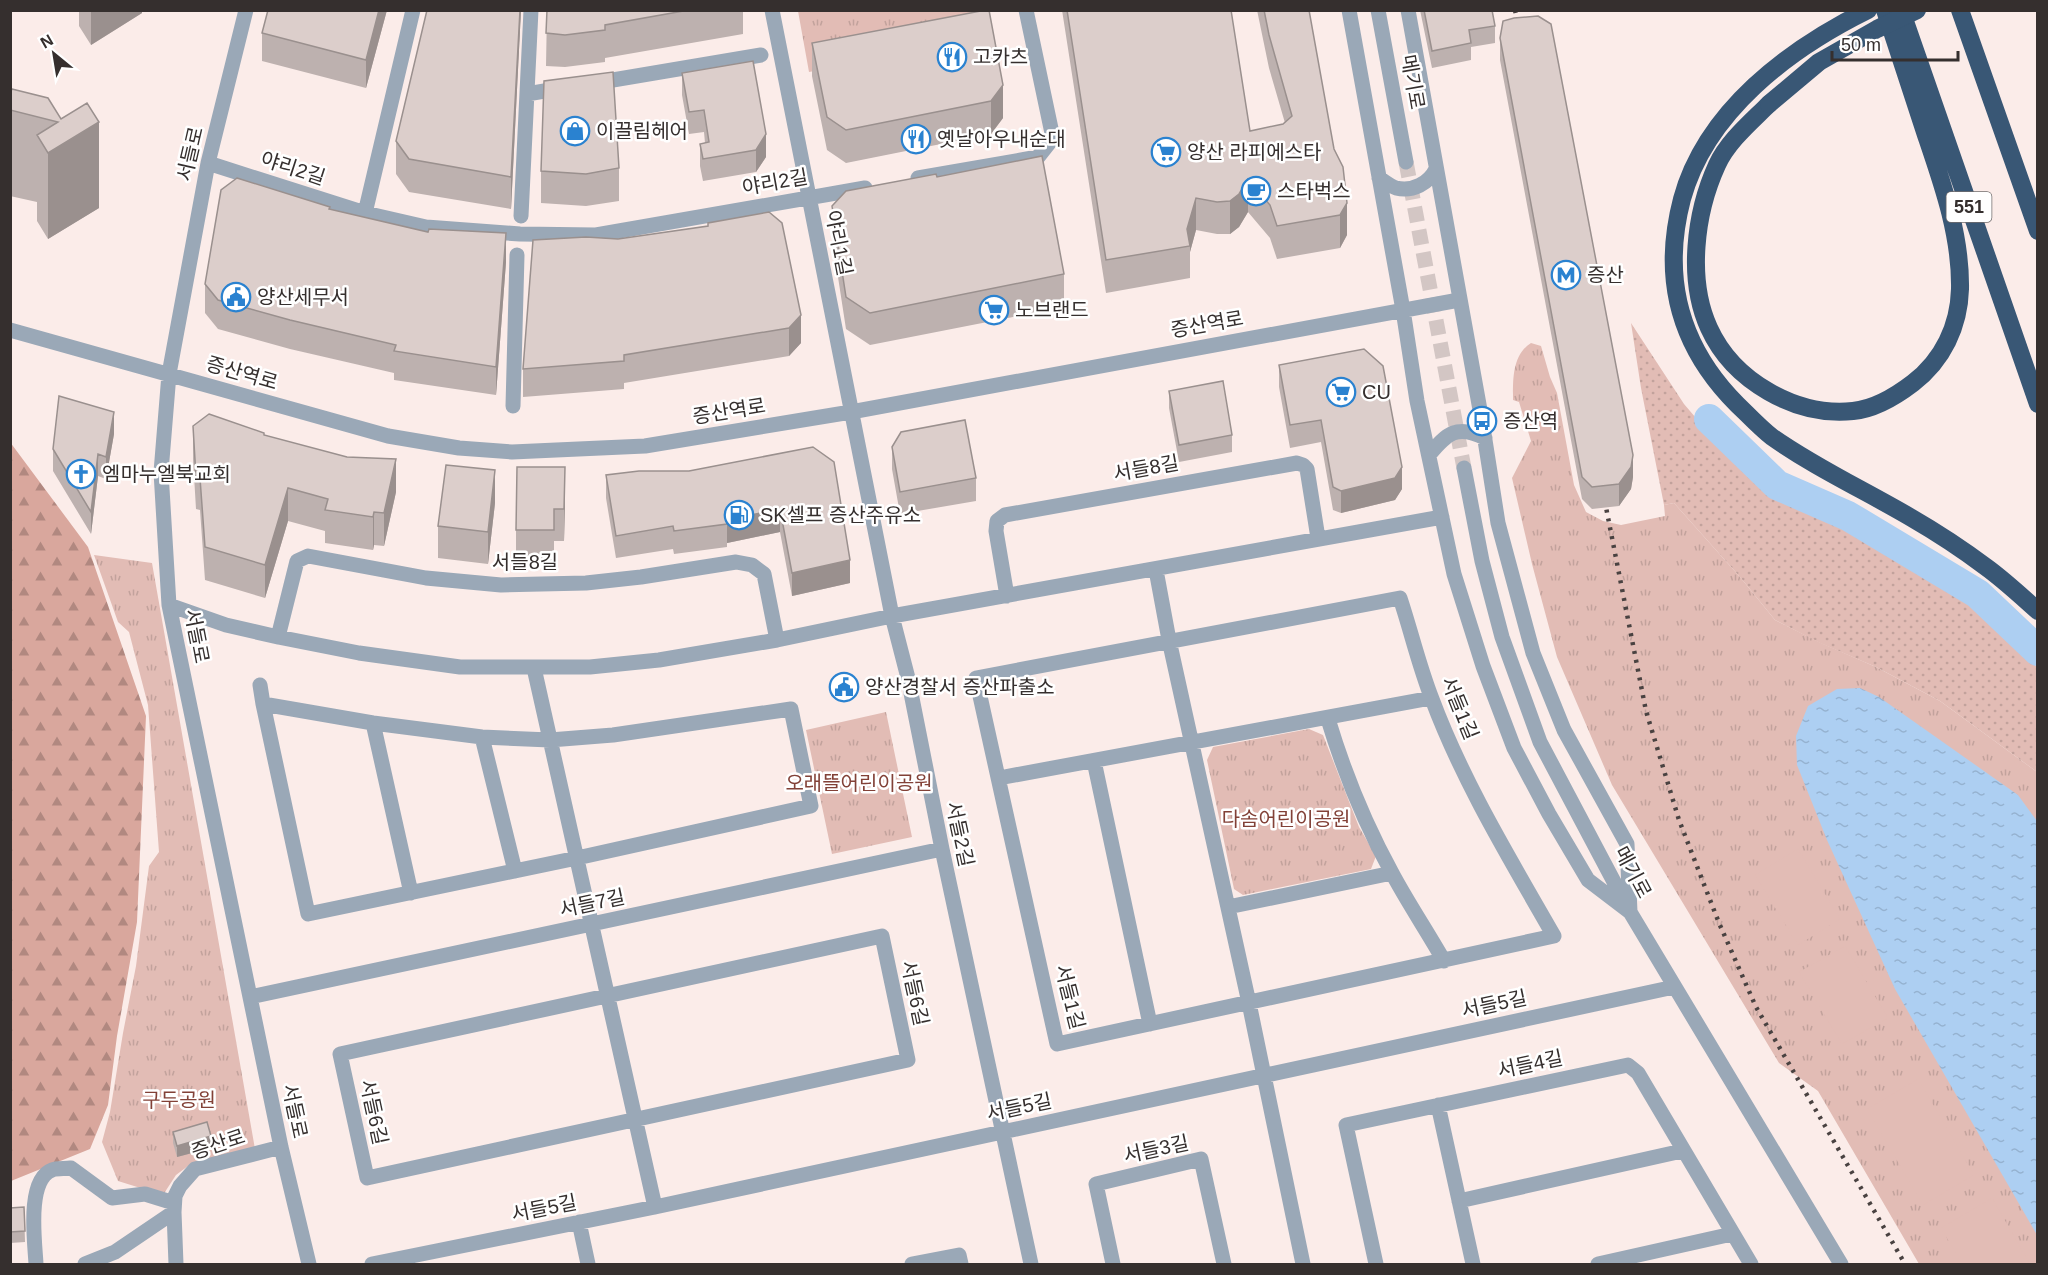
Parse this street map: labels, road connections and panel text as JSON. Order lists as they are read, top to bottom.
{
  "streets": {
    "highway": ["551"],
    "street": [
      "메기로",
      "서들로",
      "야리2길",
      "야리1길",
      "증산역로",
      "서들8길",
      "서들1길",
      "서들2길",
      "서들7길",
      "서들6길",
      "서들5길",
      "서들4길",
      "증산로",
      "서들3길"
    ]
  },
  "crossings": [
    ["메기로", "서들5길"],
    ["서들로", "야리2길"],
    ["서들로", "증산역로"],
    ["서들로", "서들7길"],
    ["서들로", "증산로"],
    ["야리2길", "야리1길"],
    ["야리1길", "증산역로"],
    ["야리1길", "서들2길"],
    ["증산역로", "서들2길"],
    ["서들2길", "서들7길"],
    ["서들2길", "서들5길"]
  ],
  "parks": ["오래뜰어린이공원", "다솜어린이공원", "구두공원"],
  "places": {
    "restaurant": ["고카츠", "옛날아우내순대"],
    "shop": ["이끌림헤어"],
    "supermarket": ["양산 라피에스타", "노브랜드", "CU"],
    "cafe": ["스타벅스"],
    "metro station": ["증산"],
    "public building": ["양산세무서", "양산경찰서 증산파출소"],
    "bus stop": ["증산역"],
    "church": ["엠마누엘북교회"],
    "fuel station": ["SK셀프 증산주유소"]
  },
  "scale_bar": "50 m",
  "north": "top left"
}
